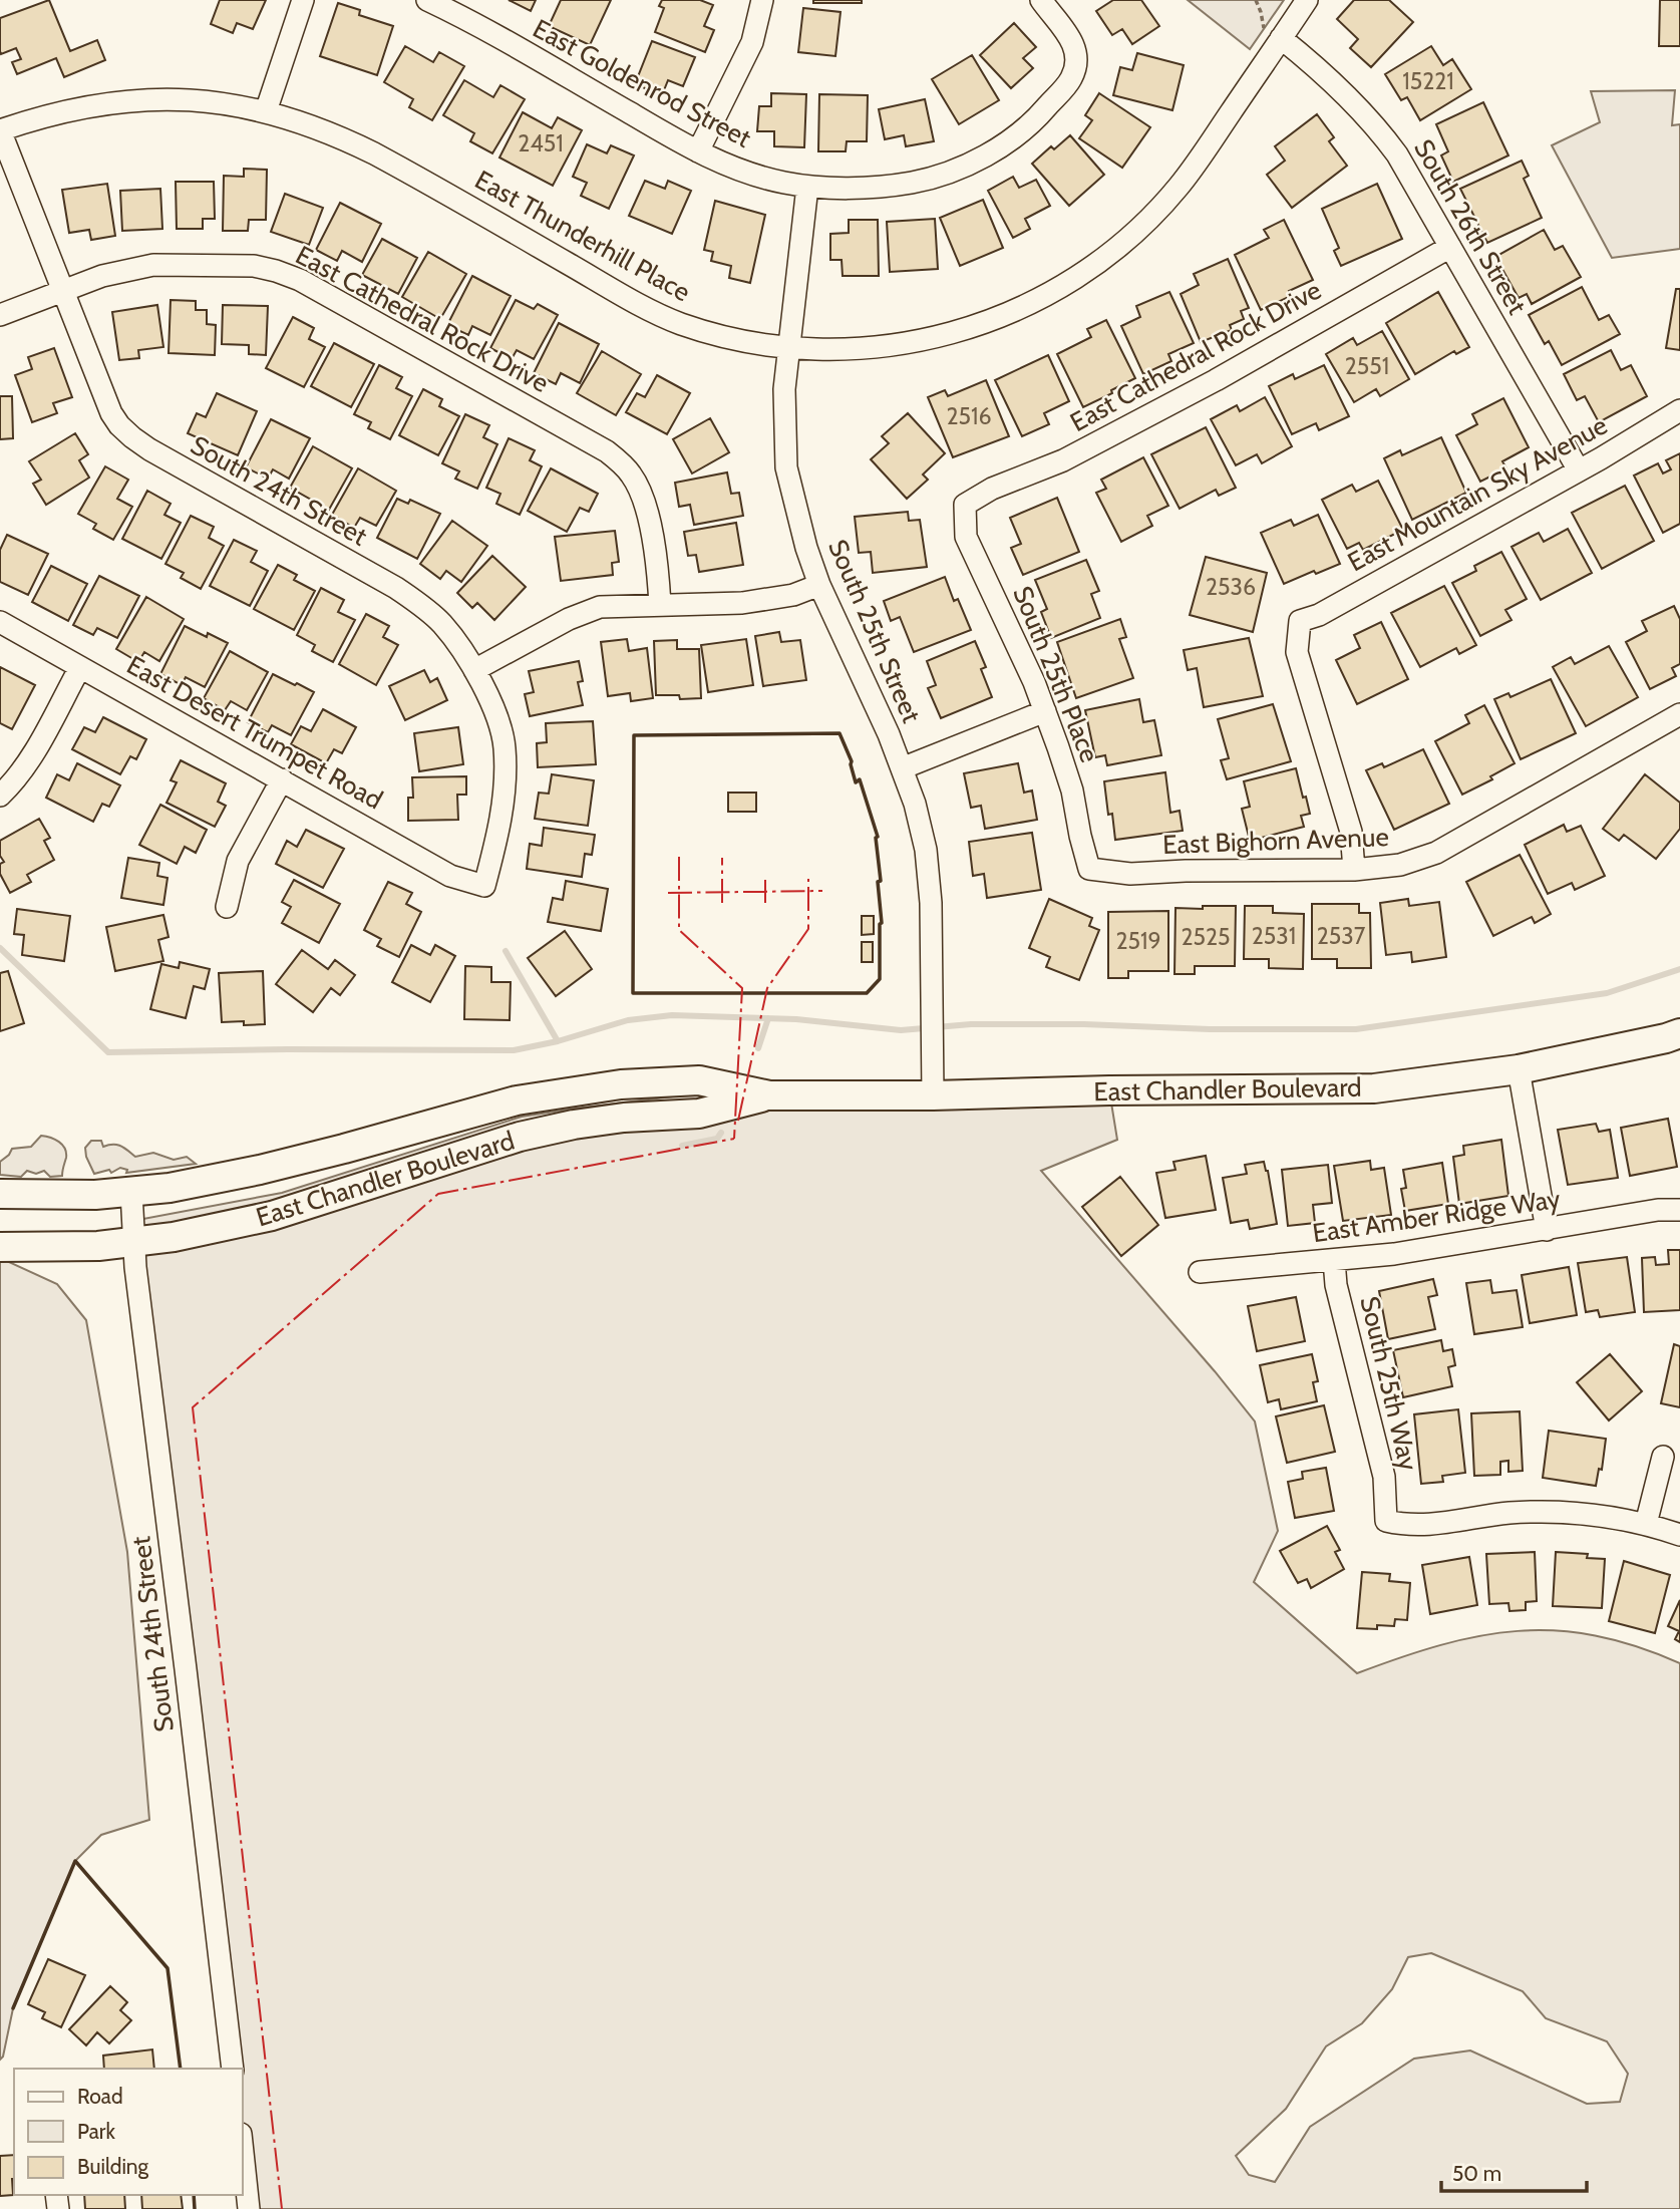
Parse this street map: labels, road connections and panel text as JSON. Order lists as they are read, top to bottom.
{
  "streets": {
    "main road": ["East Chandler Boulevard"],
    "street": [
      "East Goldenrod Street",
      "South 26th Street",
      "East Thunderhill Place",
      "East Cathedral Rock Drive",
      "South 24th Street",
      "East Mountain Sky Avenue",
      "South 25th Street",
      "South 25th Place",
      "East Desert Trumpet Road",
      "East Bighorn Avenue",
      "East Amber Ridge Way",
      "South 25th Way"
    ]
  },
  "crossings": [
    ["East Goldenrod Street", "South 25th Street"],
    ["South 26th Street", "East Thunderhill Place"],
    ["South 26th Street", "East Cathedral Rock Drive"],
    ["South 26th Street", "East Mountain Sky Avenue"],
    ["East Thunderhill Place", "South 24th Street"],
    ["East Thunderhill Place", "South 25th Street"],
    ["East Cathedral Rock Drive", "South 24th Street"],
    ["East Cathedral Rock Drive", "South 25th Place"],
    ["South 24th Street", "East Desert Trumpet Road"],
    ["South 24th Street", "East Chandler Boulevard"],
    ["East Mountain Sky Avenue", "East Bighorn Avenue"],
    ["South 25th Street", "East Chandler Boulevard"],
    ["South 25th Place", "East Bighorn Avenue"],
    ["East Amber Ridge Way", "South 25th Way"]
  ],
  "house_numbers": [
    "15221",
    "2451",
    "2551",
    "2516",
    "2536",
    "2531",
    "2537",
    "2525",
    "2519"
  ],
  "legend": ["Road", "Park", "Building"],
  "scale_bar": "50 m"
}
